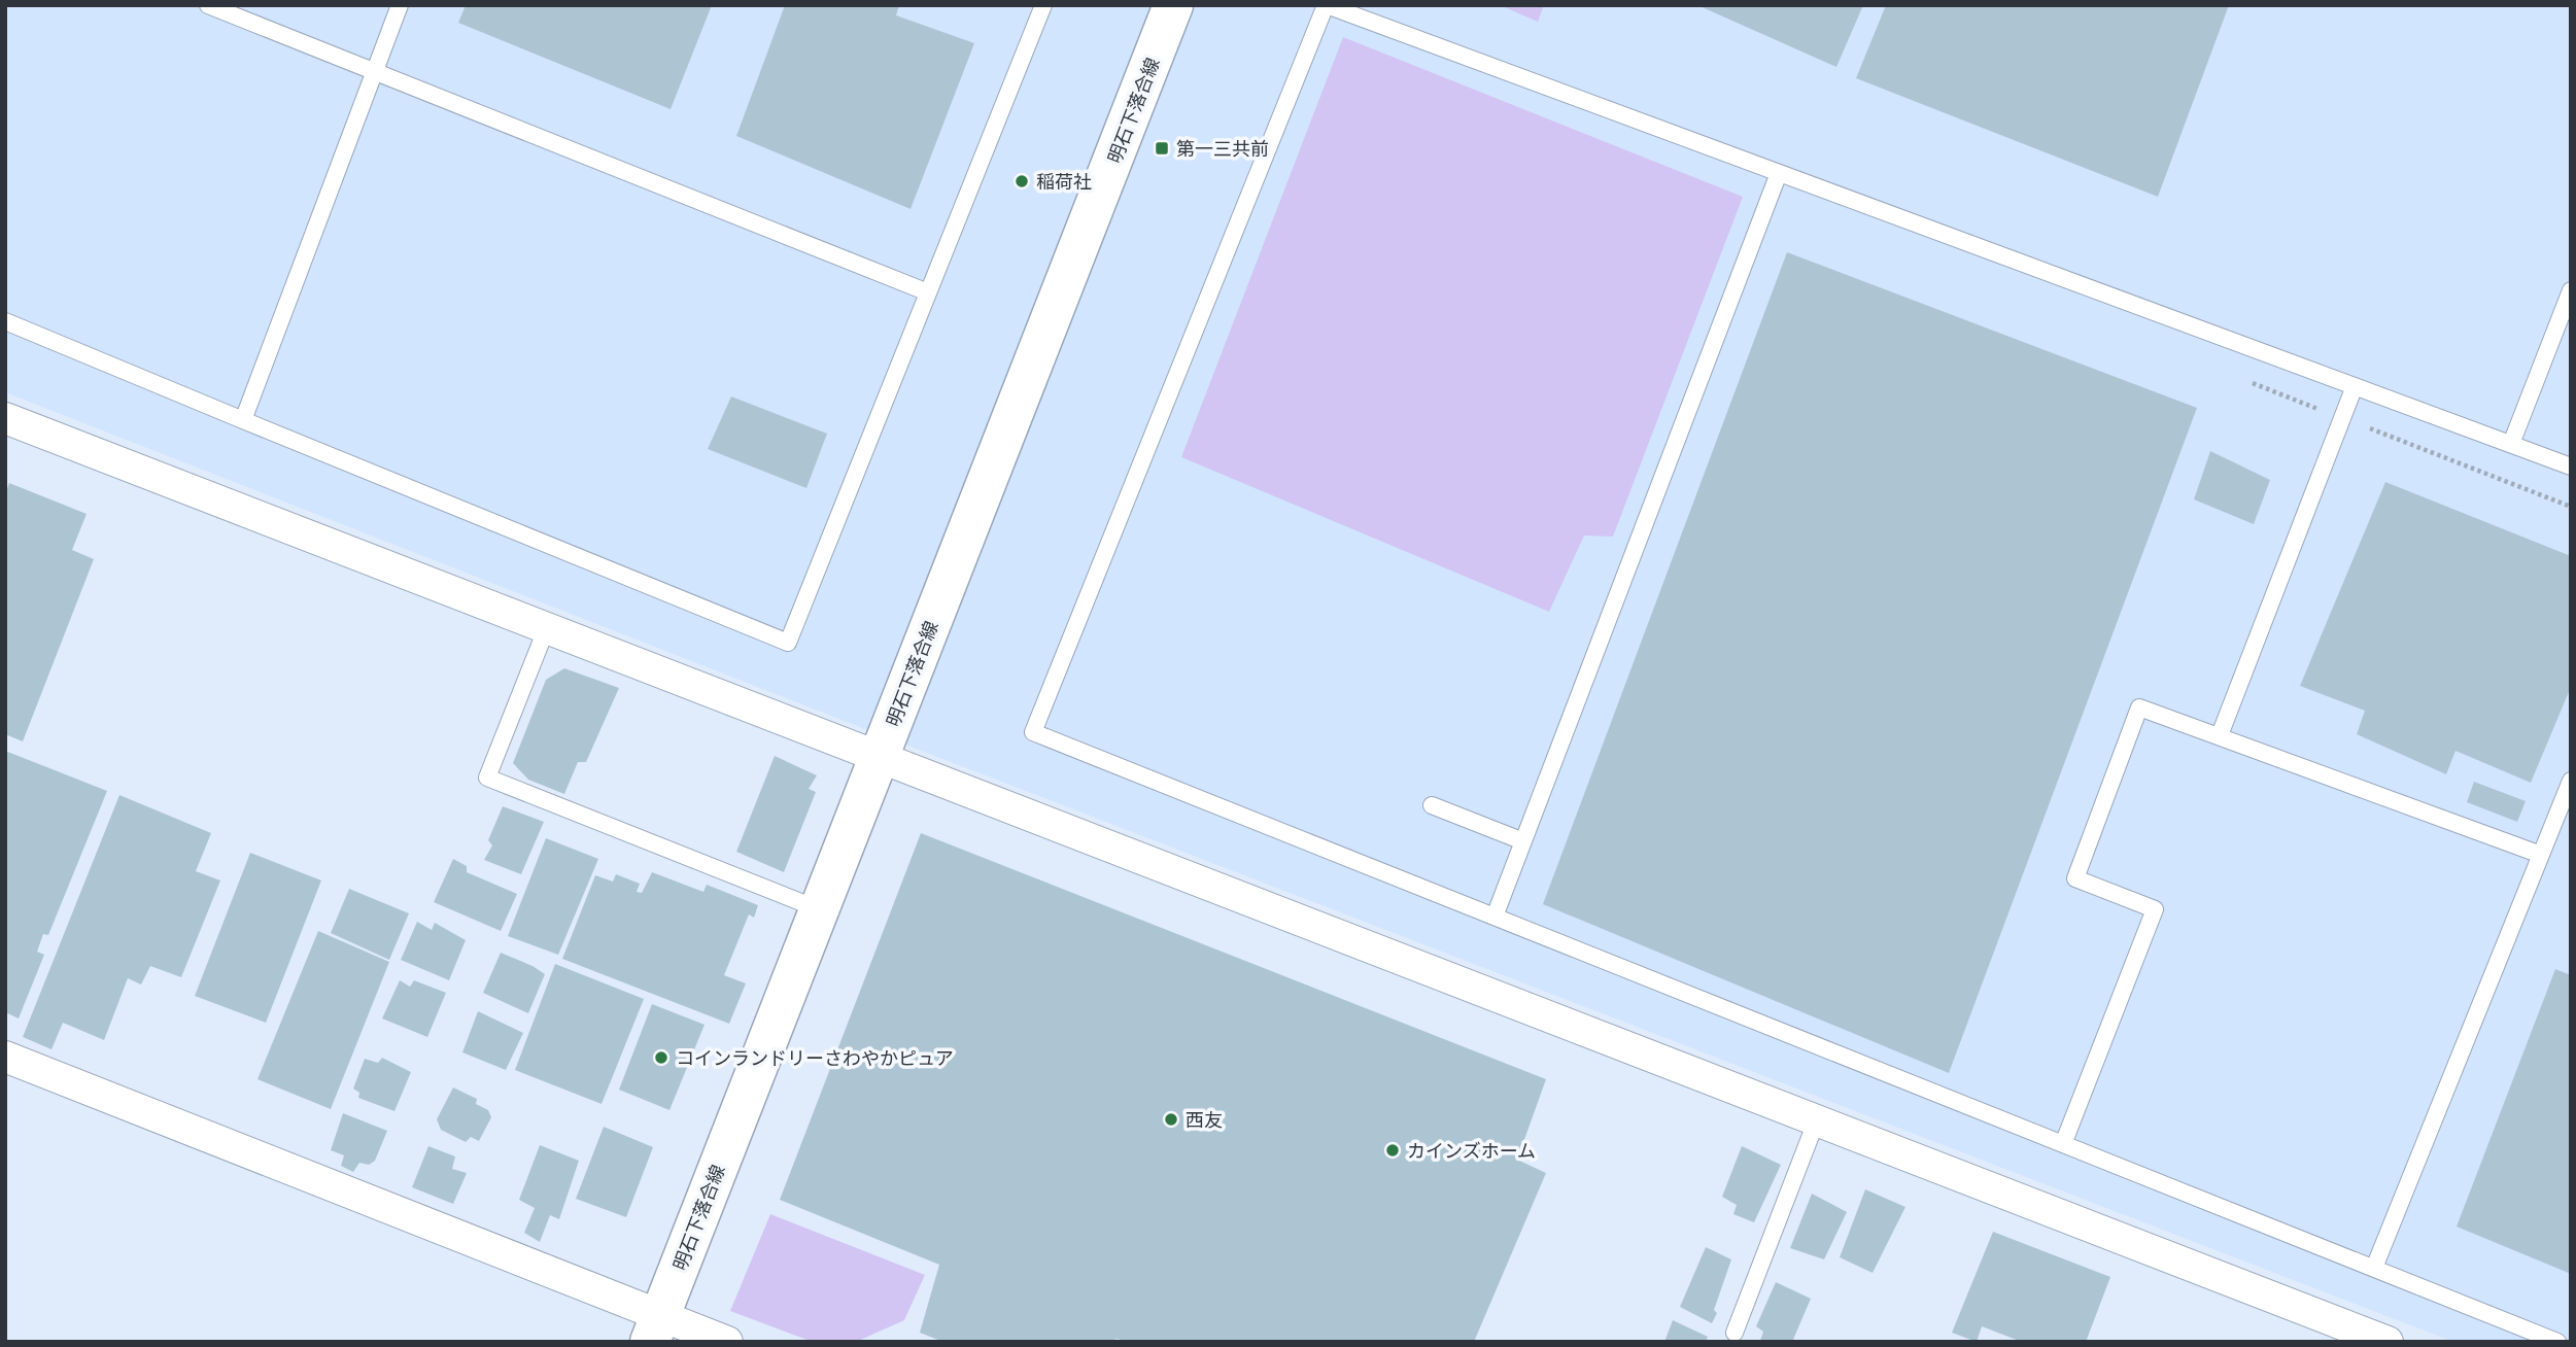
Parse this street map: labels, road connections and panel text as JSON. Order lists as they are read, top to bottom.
{
  "streets": {
    "main road": ["明石下落合線"]
  },
  "places": {
    "transit": ["第一三共前"],
    "other": [
      "稲荷社",
      "コインランドリーさわやかピュア",
      "西友",
      "カインズホーム"
    ]
  }
}
